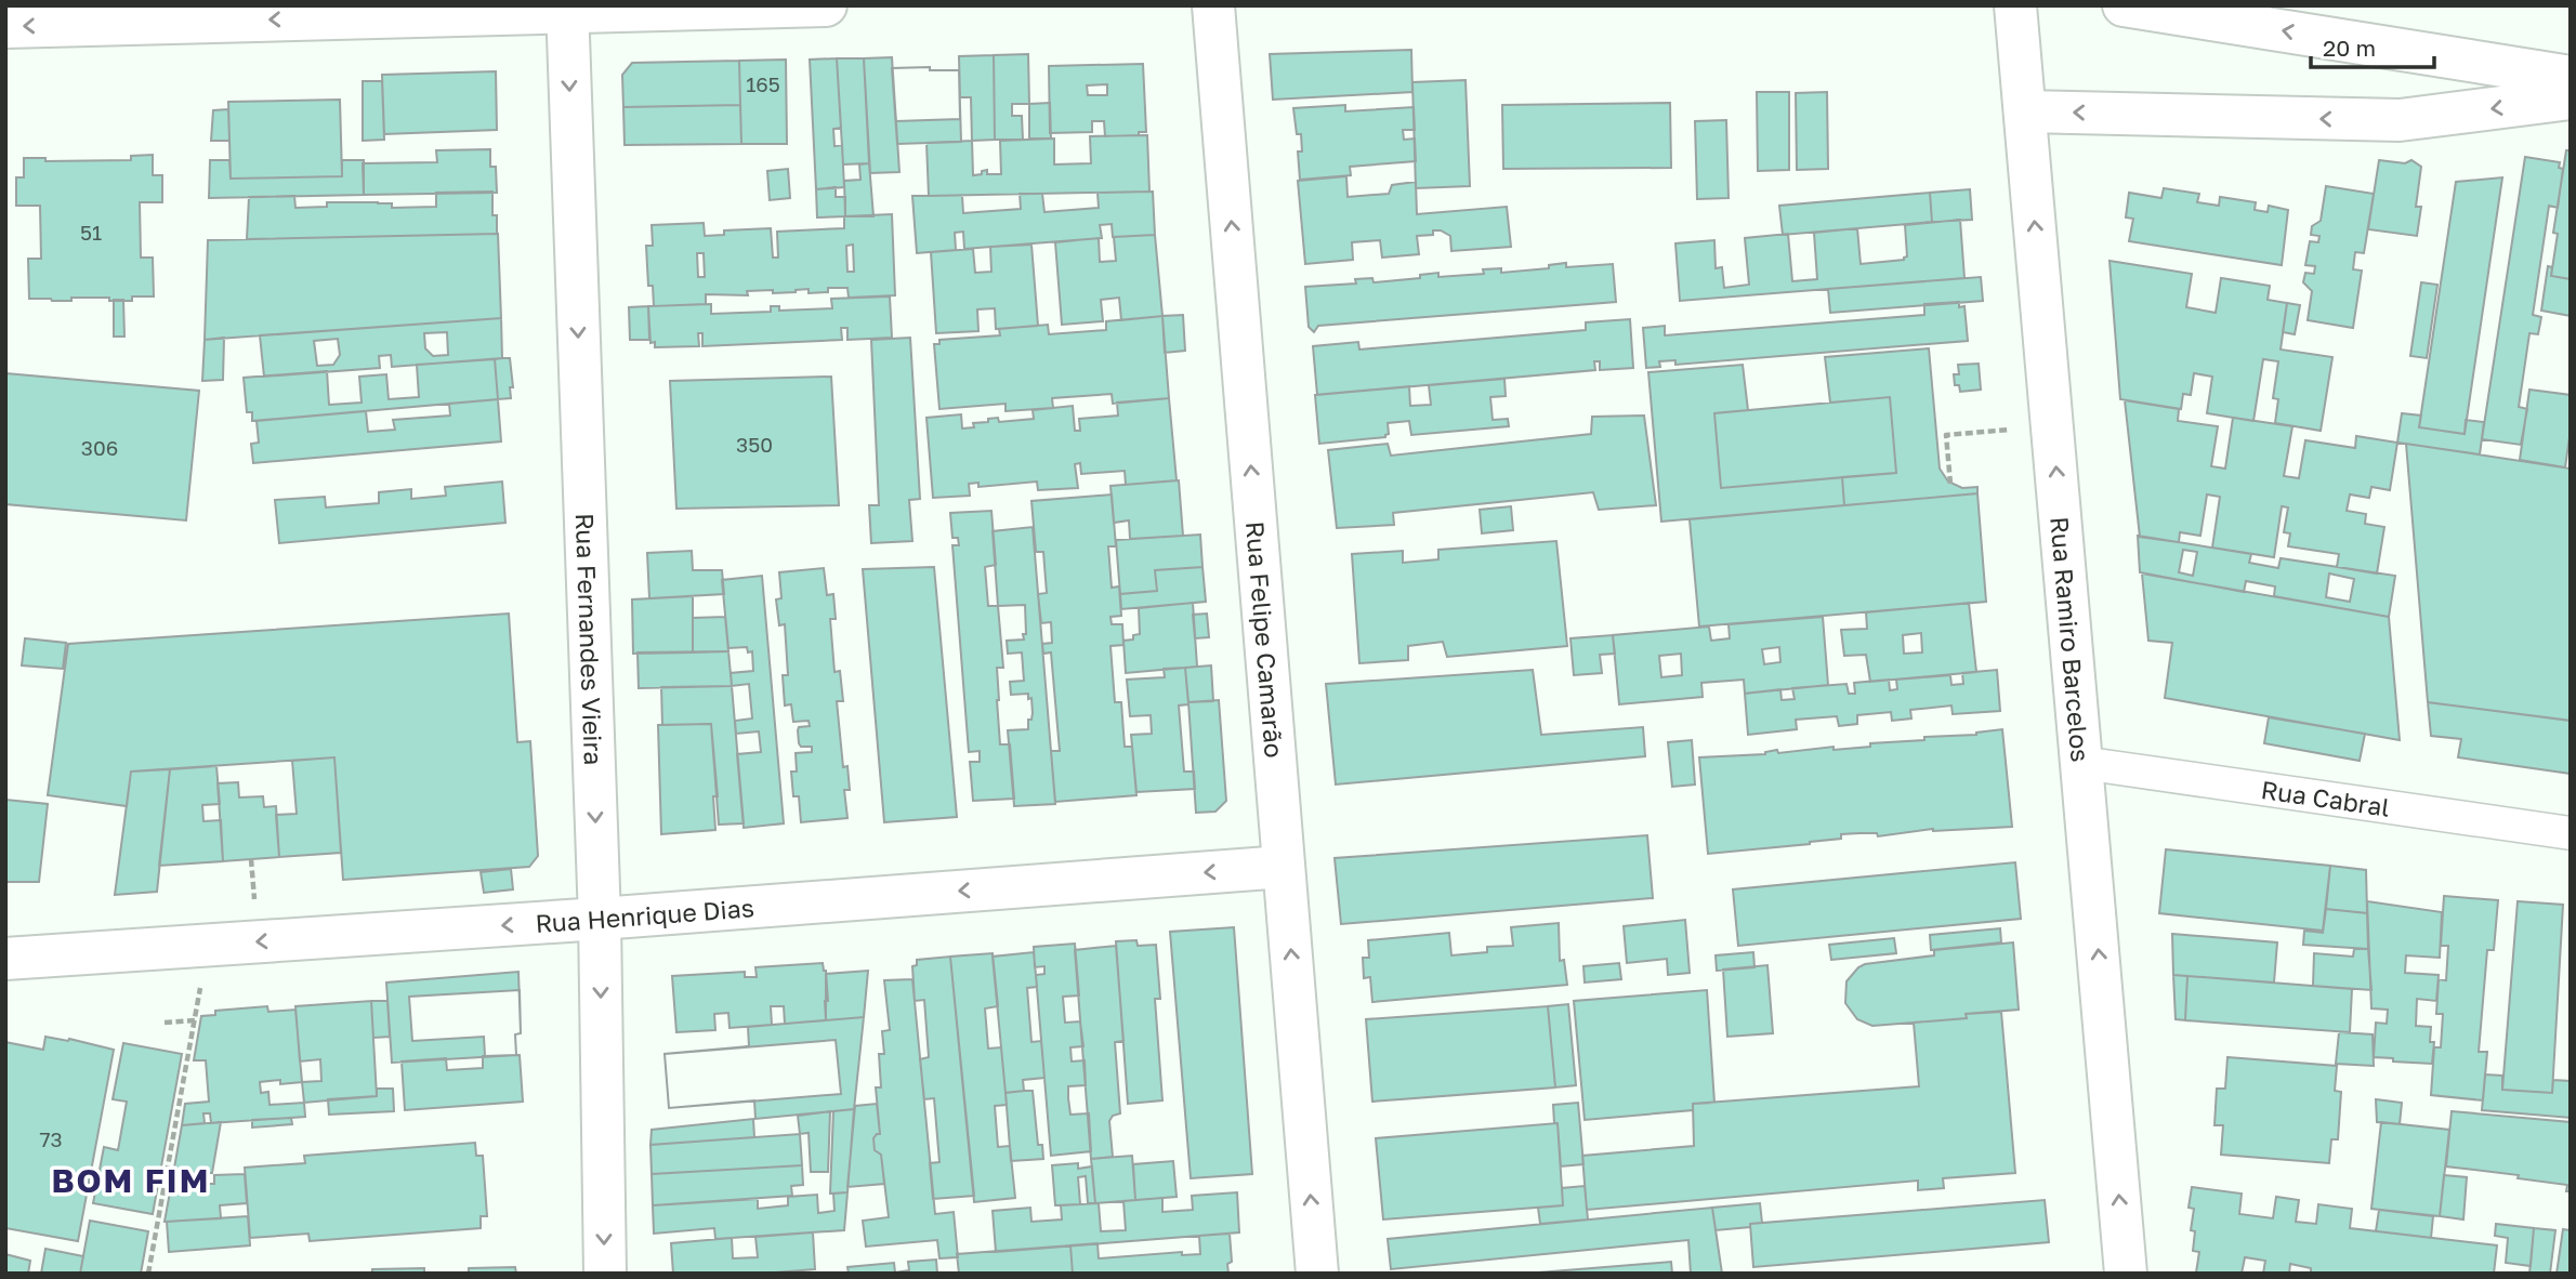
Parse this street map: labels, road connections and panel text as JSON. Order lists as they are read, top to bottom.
{
  "streets": {
    "street": [
      "Rua Fernandes Vieira",
      "Rua Felipe Camarão",
      "Rua Ramiro Barcelos",
      "Rua Cabral",
      "Rua Henrique Dias"
    ]
  },
  "crossings": [
    ["Rua Fernandes Vieira", "Rua Henrique Dias"],
    ["Rua Felipe Camarão", "Rua Henrique Dias"],
    ["Rua Ramiro Barcelos", "Rua Cabral"]
  ],
  "one_way": [
    "Rua Fernandes Vieira",
    "Rua Felipe Camarão",
    "Rua Ramiro Barcelos",
    "Rua Henrique Dias"
  ],
  "districts": ["BOM FIM"],
  "house_numbers": [
    "165",
    "51",
    "350",
    "306",
    "73"
  ],
  "scale_bar": "20 m"
}
